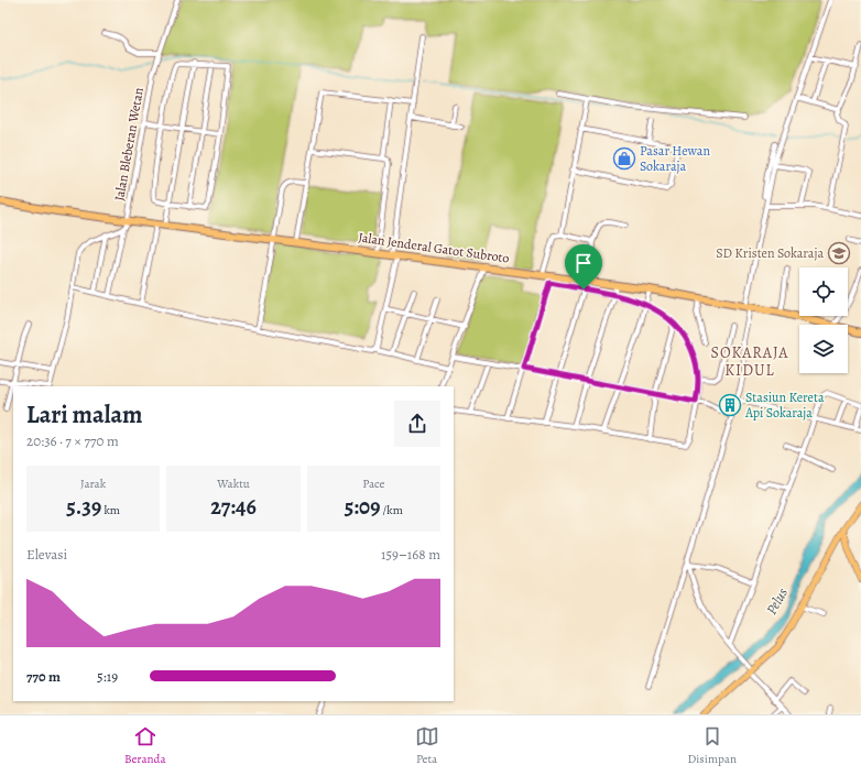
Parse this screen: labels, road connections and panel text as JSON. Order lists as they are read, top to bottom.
{
  "streets": {
    "highway": ["Jalan Jenderal Gatot Subroto"],
    "street": ["Jalan Bleberan Wetan"]
  },
  "crossings": [
    ["Jalan Bleberan Wetan", "Jalan Jenderal Gatot Subroto"]
  ],
  "districts": ["SOKARAJA KIDUL"],
  "water": ["Pelus"],
  "places": {
    "shop": ["Pasar Hewan Sokaraja"],
    "school or university": ["SD Kristen Sokaraja"],
    "building": ["Stasiun Kereta Api Sokaraja"]
  },
  "page": {
    "heading": ["Lari malam", "20:36 · 7 × 770 m"],
    "stats": [
      ["Jarak", "5.39 km"],
      ["Waktu", "27:46"],
      ["Pace", "5:09 /km"]
    ],
    "chart": ["Elevasi", "159–168 m"],
    "list": [
      {
        "name": "770 m",
        "note": "5:19"
      }
    ],
    "tabs": ["Beranda", "Peta", "Disimpan"]
  }
}
